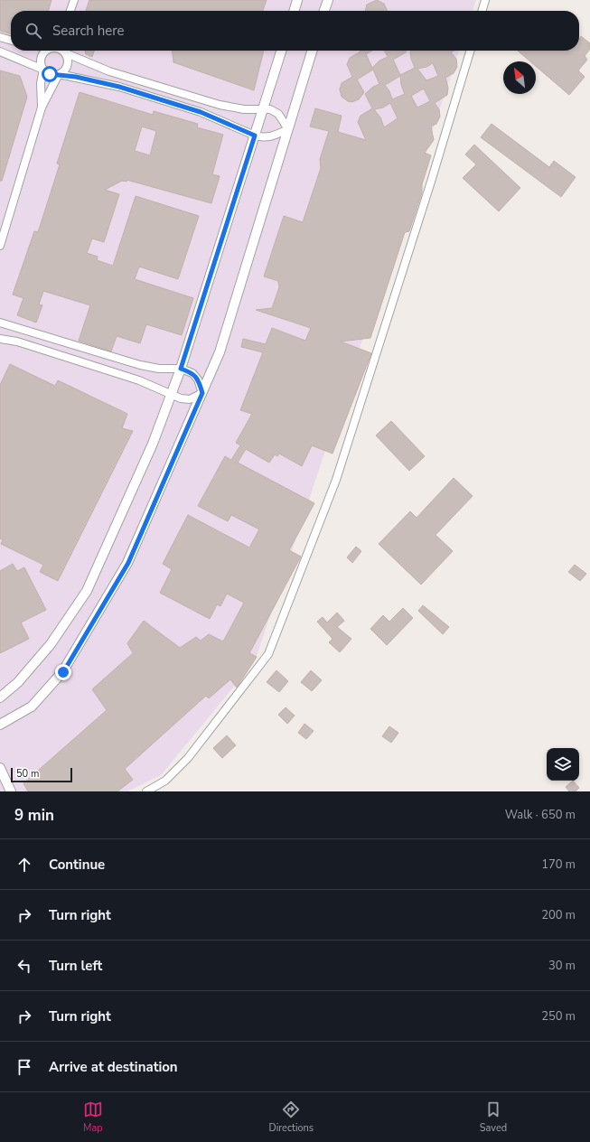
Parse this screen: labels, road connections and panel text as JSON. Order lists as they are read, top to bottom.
{
  "scale_bar": "50 m",
  "north": "top left",
  "page": {
    "search": "Search here",
    "scale": "50 m",
    "heading": ["9 min", "Walk · 650 m"],
    "list": [
      ["Continue", "170 m"],
      ["Turn right", "200 m"],
      ["Turn left", "30 m"],
      ["Turn right", "250 m"],
      "Arrive at destination"
    ],
    "nav": ["Map", "Directions", "Saved"]
  }
}
